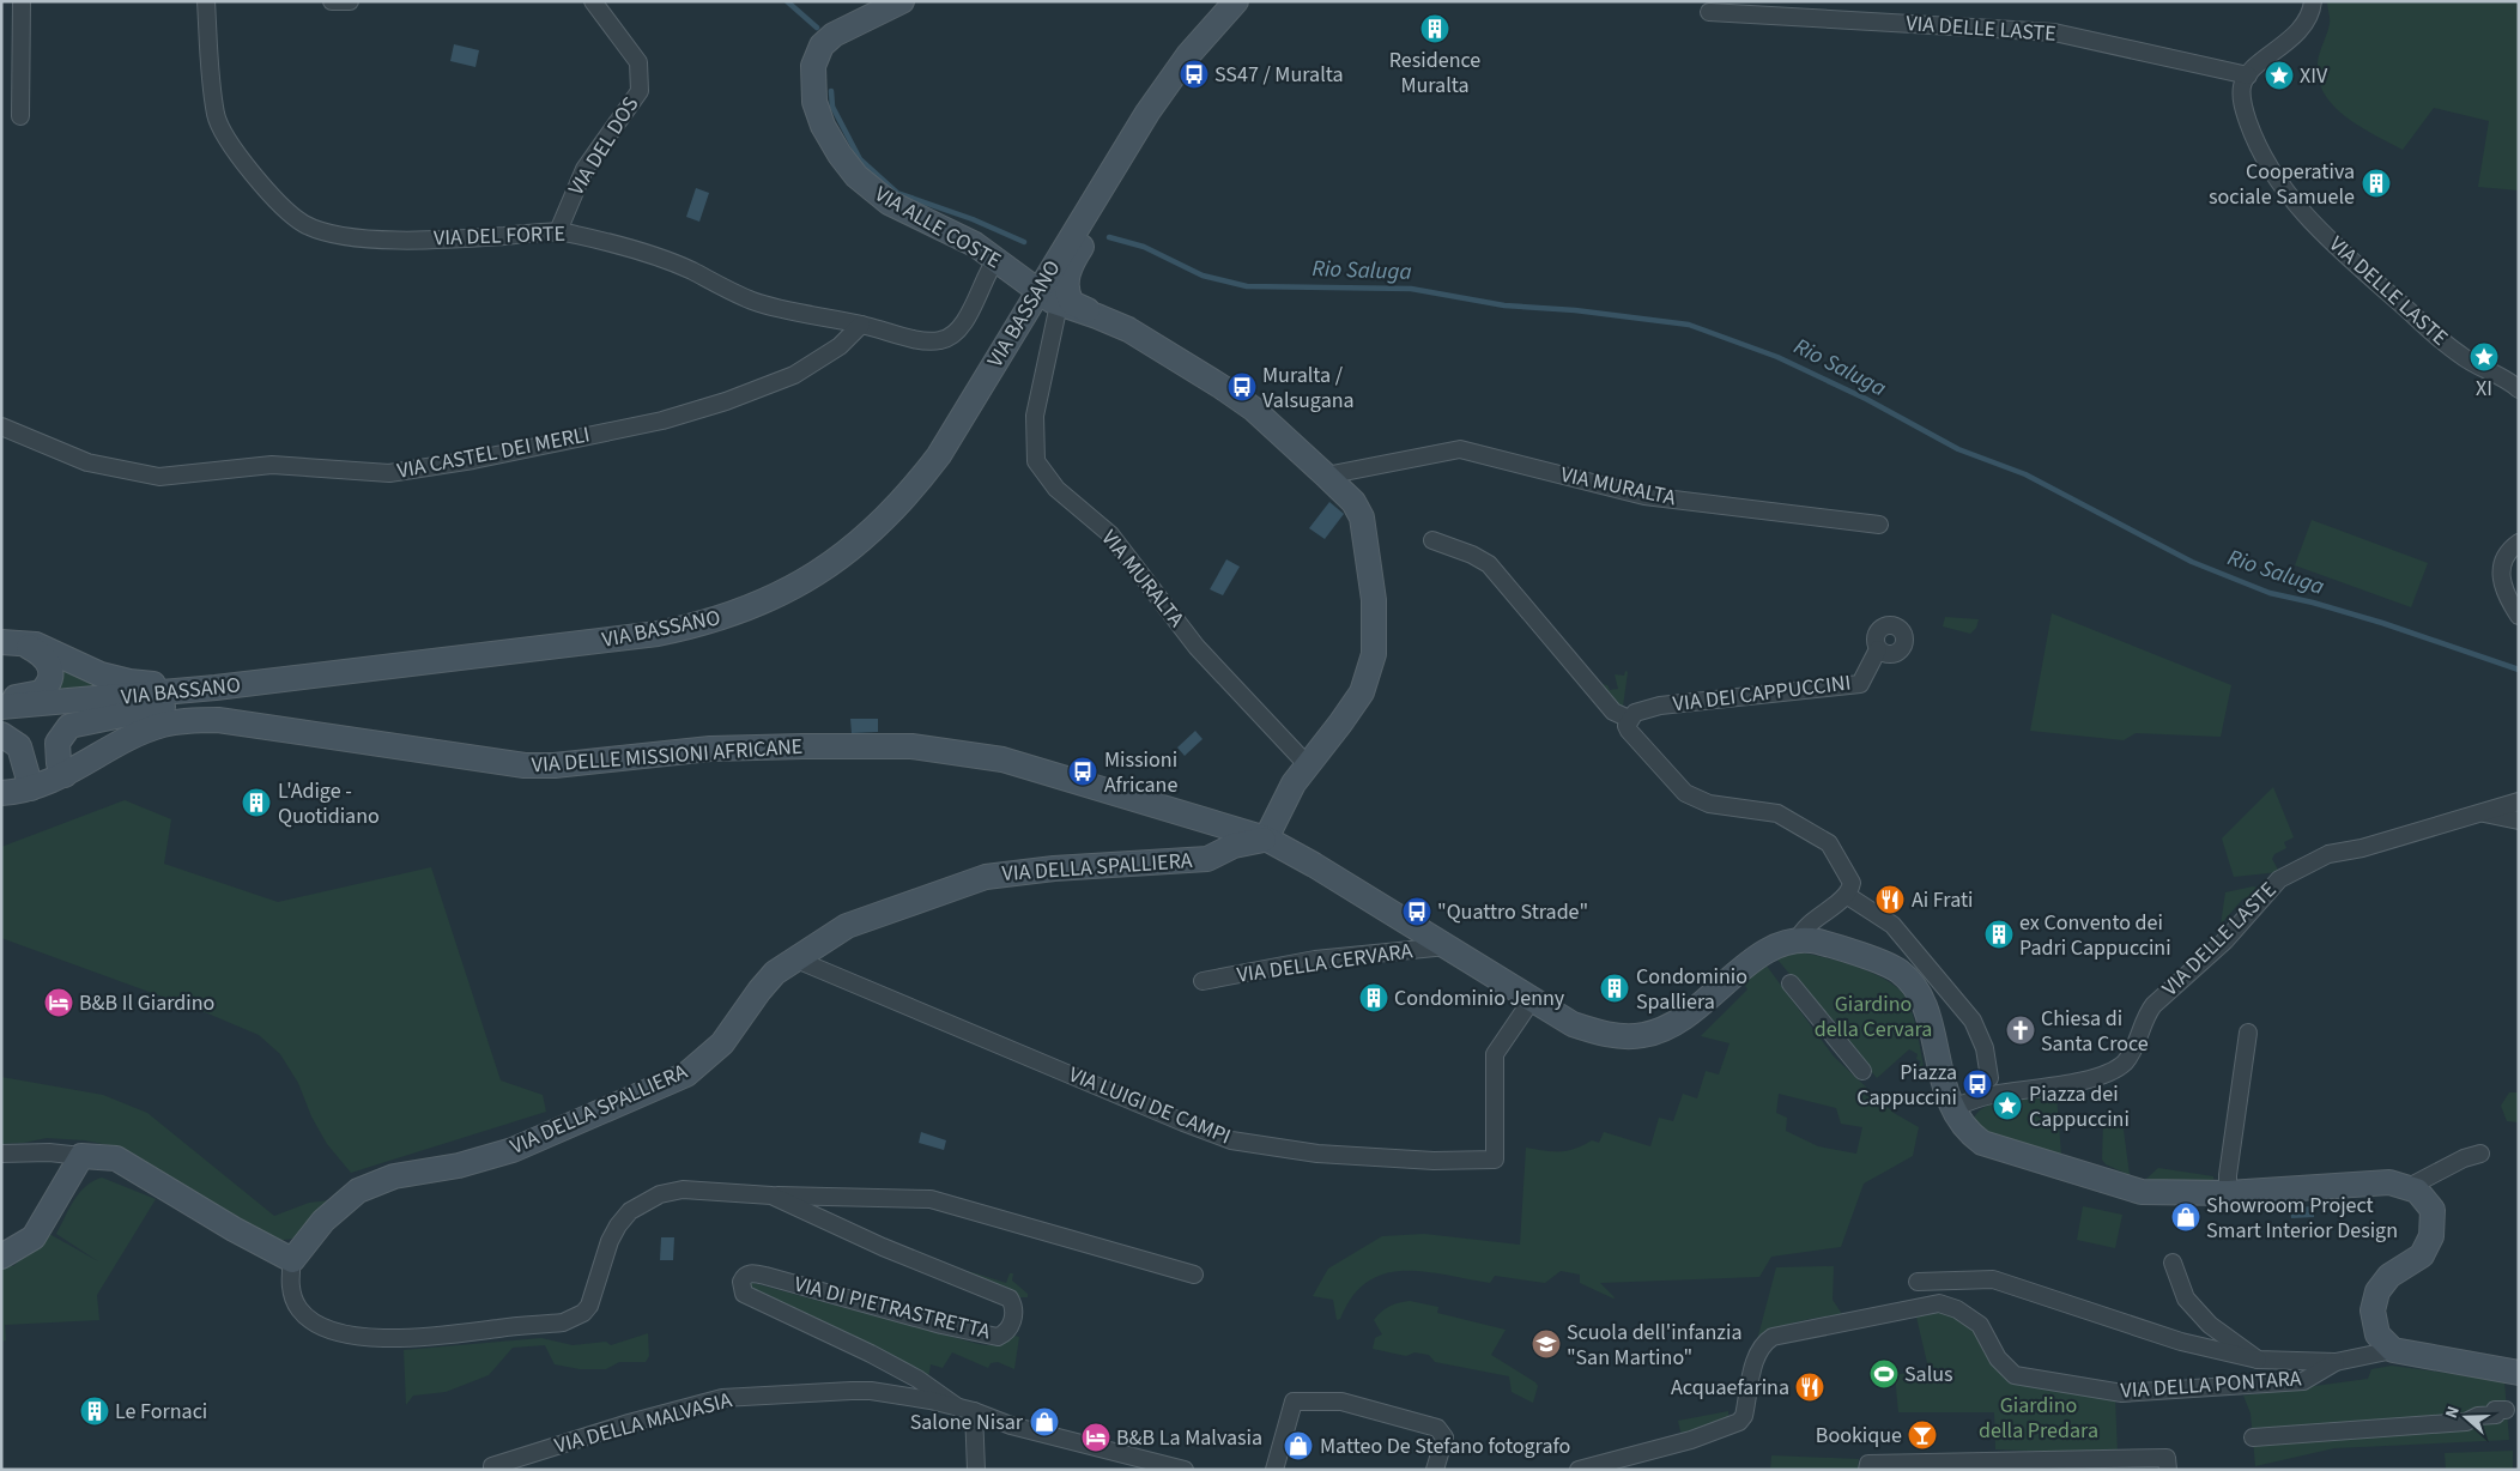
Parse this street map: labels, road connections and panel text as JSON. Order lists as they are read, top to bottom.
{
  "streets": {
    "street": [
      "VIA DELLE LASTE",
      "VIA DEL DOS",
      "VIA ALLE COSTE",
      "VIA DEL FORTE",
      "VIA BASSANO",
      "VIA CASTEL DEI MERLI",
      "VIA MURALTA",
      "VIA DEI CAPPUCCINI",
      "VIA DELLE MISSIONI AFRICANE",
      "VIA DELLA SPALLIERA",
      "VIA DELLA CERVARA",
      "VIA LUIGI DE CAMPI",
      "VIA DI PIETRASTRETTA",
      "VIA DELLA PONTARA",
      "VIA DELLA MALVASIA"
    ]
  },
  "crossings": [
    ["VIA DEL DOS", "VIA DEL FORTE"],
    ["VIA ALLE COSTE", "VIA DEL FORTE"],
    ["VIA ALLE COSTE", "VIA BASSANO"],
    ["VIA DEL FORTE", "VIA CASTEL DEI MERLI"],
    ["VIA DELLE MISSIONI AFRICANE", "VIA DELLA SPALLIERA"],
    ["VIA DELLE MISSIONI AFRICANE", "VIA DELLA CERVARA"],
    ["VIA DELLA SPALLIERA", "VIA DELLA CERVARA"],
    ["VIA DELLA SPALLIERA", "VIA LUIGI DE CAMPI"],
    ["VIA DELLA SPALLIERA", "VIA DI PIETRASTRETTA"],
    ["VIA DELLA CERVARA", "VIA LUIGI DE CAMPI"],
    ["VIA DI PIETRASTRETTA", "VIA DELLA MALVASIA"]
  ],
  "water": ["Rio Saluga"],
  "parks": ["Giardino della Cervara", "Giardino della Predara"],
  "places": {
    "building": [
      "Residence Muralta",
      "Cooperativa sociale Samuele",
      "L'Adige - Quotidiano",
      "ex Convento dei Padri Cappuccini",
      "Condominio Spalliera",
      "Condominio Jenny",
      "Le Fornaci"
    ],
    "bus stop": [
      "SS47 / Muralta",
      "Muralta / Valsugana",
      "Missioni Africane",
      "\"Quattro Strade\"",
      "Piazza Cappuccini"
    ],
    "place": ["XIV", "XI", "Piazza dei Cappuccini"],
    "restaurant": ["Ai Frati", "Acquaefarina"],
    "hotel": ["B&B Il Giardino", "B&B La Malvasia"],
    "church": ["Chiesa di Santa Croce"],
    "shop": ["Showroom Project Smart Interior Design", "Salone Nisar", "Matteo De Stefano fotografo"],
    "school or university": ["Scuola dell'infanzia \"San Martino\""],
    "sports": ["Salus"],
    "bar": ["Bookique"]
  },
  "north": "left"
}
